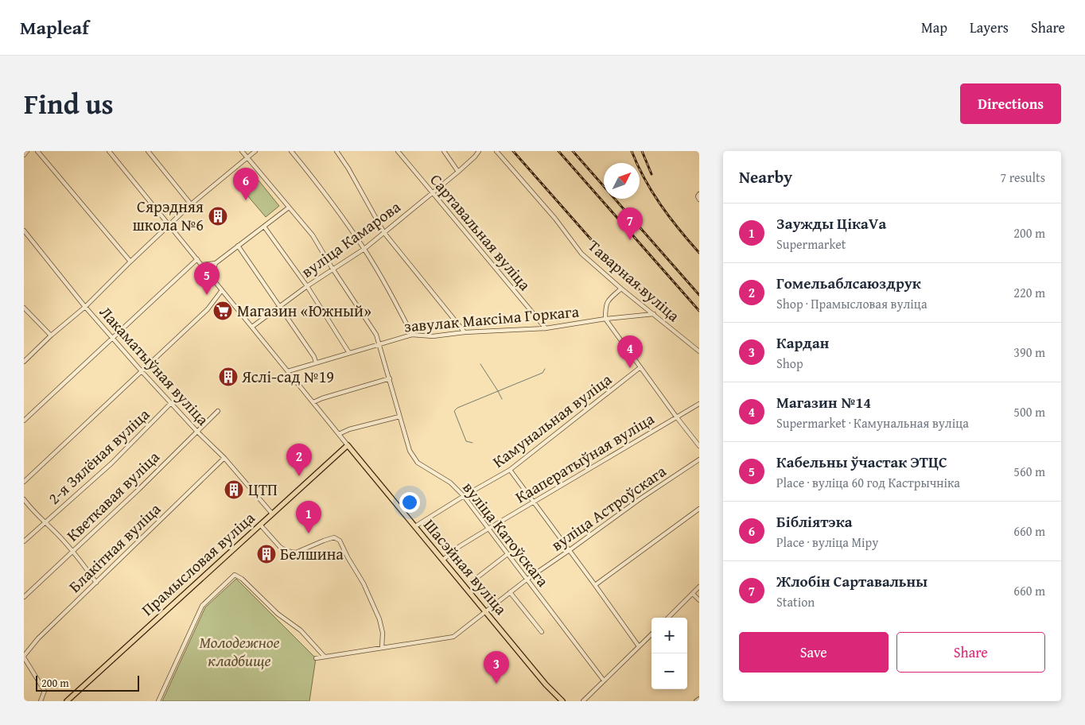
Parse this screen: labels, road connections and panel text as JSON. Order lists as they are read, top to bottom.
{
  "streets": {
    "main road": ["Прамысловая вуліца", "Шасэйная вуліца"],
    "street": [
      "Сартавальная вуліца",
      "вуліца Камарова",
      "Таварная вуліца",
      "завулак Максіма Горкага",
      "Лакаматыўная вуліца",
      "Камунальная вуліца",
      "2-я Зялёная вуліца",
      "Кааператыўная вуліца",
      "Кветкавая вуліца",
      "вуліца Астроўскага",
      "вуліца Катоўскага",
      "Блакітная вуліца"
    ]
  },
  "crossings": [
    ["Сартавальная вуліца", "вуліца Камарова"],
    ["Сартавальная вуліца", "завулак Максіма Горкага"],
    ["вуліца Камарова", "вуліца Катоўскага"],
    ["вуліца Камарова", "Шасэйная вуліца"],
    ["Таварная вуліца", "завулак Максіма Горкага"],
    ["завулак Максіма Горкага", "вуліца Катоўскага"],
    ["завулак Максіма Горкага", "Шасэйная вуліца"],
    ["Лакаматыўная вуліца", "2-я Зялёная вуліца"],
    ["Лакаматыўная вуліца", "Кветкавая вуліца"],
    ["Лакаматыўная вуліца", "Блакітная вуліца"],
    ["Лакаматыўная вуліца", "Прамысловая вуліца"],
    ["Камунальная вуліца", "вуліца Катоўскага"],
    ["Камунальная вуліца", "Шасэйная вуліца"],
    ["Кааператыўная вуліца", "вуліца Катоўскага"],
    ["Кааператыўная вуліца", "Шасэйная вуліца"],
    ["вуліца Астроўскага", "вуліца Катоўскага"],
    ["вуліца Астроўскага", "Шасэйная вуліца"],
    ["Прамысловая вуліца", "Шасэйная вуліца"]
  ],
  "parks": ["Молодежное кладбище"],
  "places": {
    "building": [
      "Сярэдняя школа №6",
      "Яслі-сад №19",
      "ЦТП",
      "Белшина"
    ],
    "supermarket": ["Магазин «Южный»"]
  },
  "scale_bar": "200 m",
  "north": "top right",
  "page": {
    "header": "Mapleaf",
    "nav": ["Map", "Layers", "Share"],
    "title": "Find us",
    "buttons": [
      "Directions",
      ["Save", "Share"]
    ],
    "heading": ["Nearby", "7 results"],
    "pins": [
      "6",
      "7",
      "5",
      "4",
      "2",
      "1",
      "3"
    ],
    "list": [
      {
        "mark": "1",
        "name": "Заужды ЦікаVа",
        "note": "Supermarket",
        "value": "200 m"
      },
      {
        "mark": "2",
        "name": "Гомельаблсаюздрук",
        "note": "Shop · Прамысловая вуліца",
        "value": "220 m"
      },
      {
        "mark": "3",
        "name": "Кардан",
        "note": "Shop",
        "value": "390 m"
      },
      {
        "mark": "4",
        "name": "Магазин №14",
        "note": "Supermarket · Камунальная вуліца",
        "value": "500 m"
      },
      {
        "mark": "5",
        "name": "Кабельны ўчастак ЭТЦС",
        "note": "Place · вуліца 60 год Кастрычніка",
        "value": "560 m"
      },
      {
        "mark": "6",
        "name": "Бібліятэка",
        "note": "Place · вуліца Міру",
        "value": "660 m"
      },
      {
        "mark": "7",
        "name": "Жлобін Сартавальны",
        "note": "Station",
        "value": "660 m"
      }
    ],
    "map_buttons": ["+", "−"],
    "scale": "200 m"
  }
}
